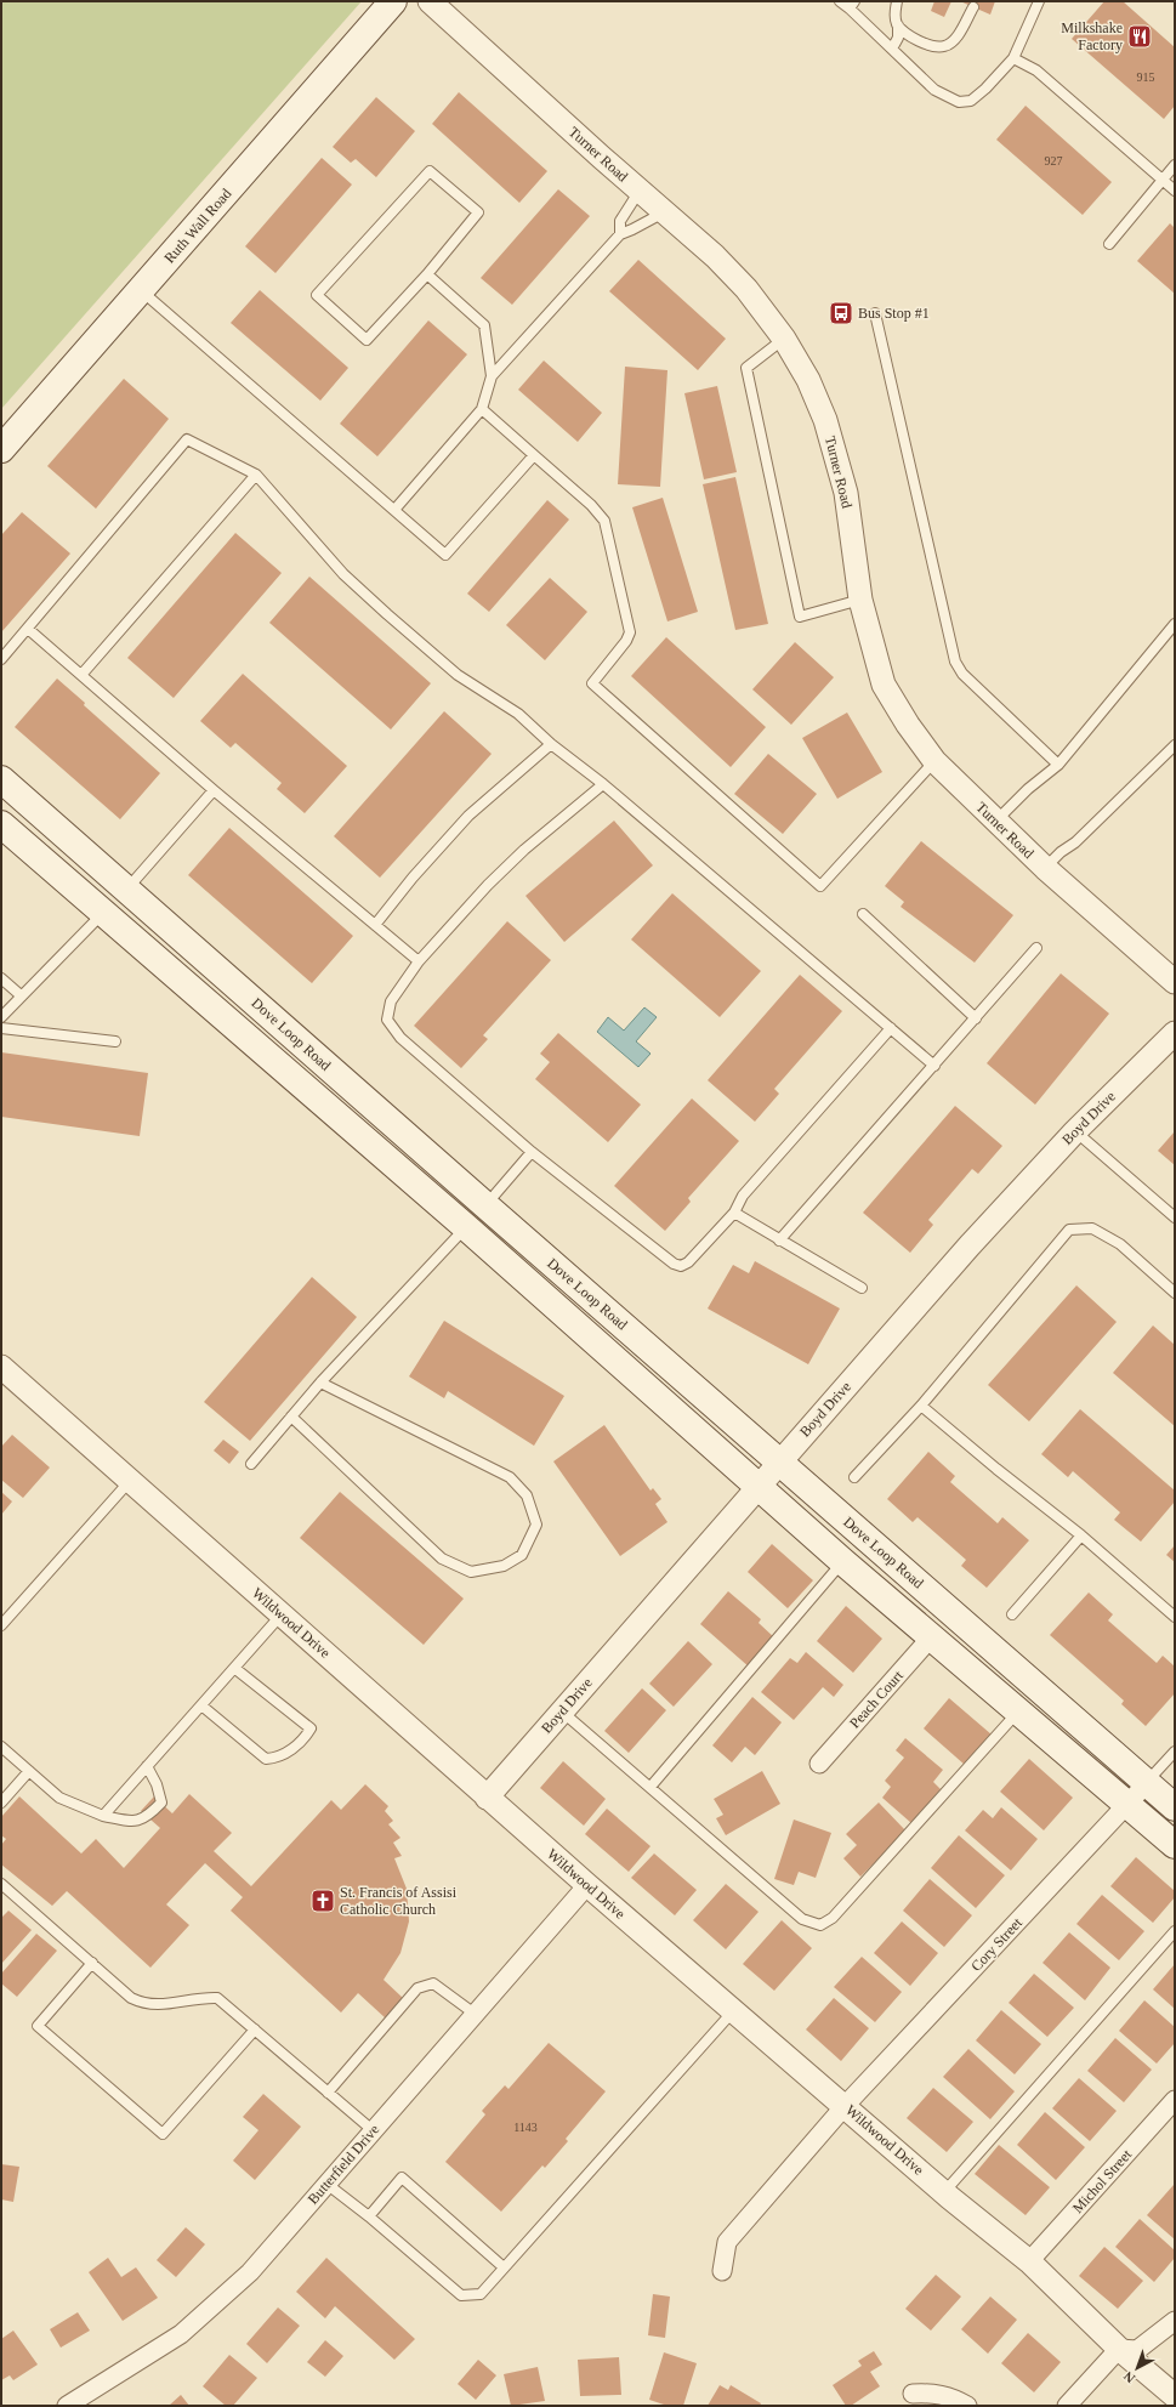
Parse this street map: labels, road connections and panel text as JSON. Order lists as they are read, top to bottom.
{
  "streets": {
    "main road": ["Ruth Wall Road", "Dove Loop Road"],
    "street": [
      "Turner Road",
      "Boyd Drive",
      "Wildwood Drive",
      "Peach Court",
      "Cory Street",
      "Butterfield Drive",
      "Michol Street"
    ]
  },
  "crossings": [
    ["Dove Loop Road", "Boyd Drive"],
    ["Dove Loop Road", "Peach Court"],
    ["Dove Loop Road", "Cory Street"],
    ["Boyd Drive", "Wildwood Drive"],
    ["Wildwood Drive", "Cory Street"],
    ["Wildwood Drive", "Butterfield Drive"],
    ["Wildwood Drive", "Michol Street"]
  ],
  "places": {
    "restaurant": ["Milkshake Factory"],
    "bus stop": ["Bus Stop #1"],
    "church": ["St. Francis of Assisi Catholic Church"]
  },
  "house_numbers": ["915", "927", "1143"],
  "north": "bottom left"
}
